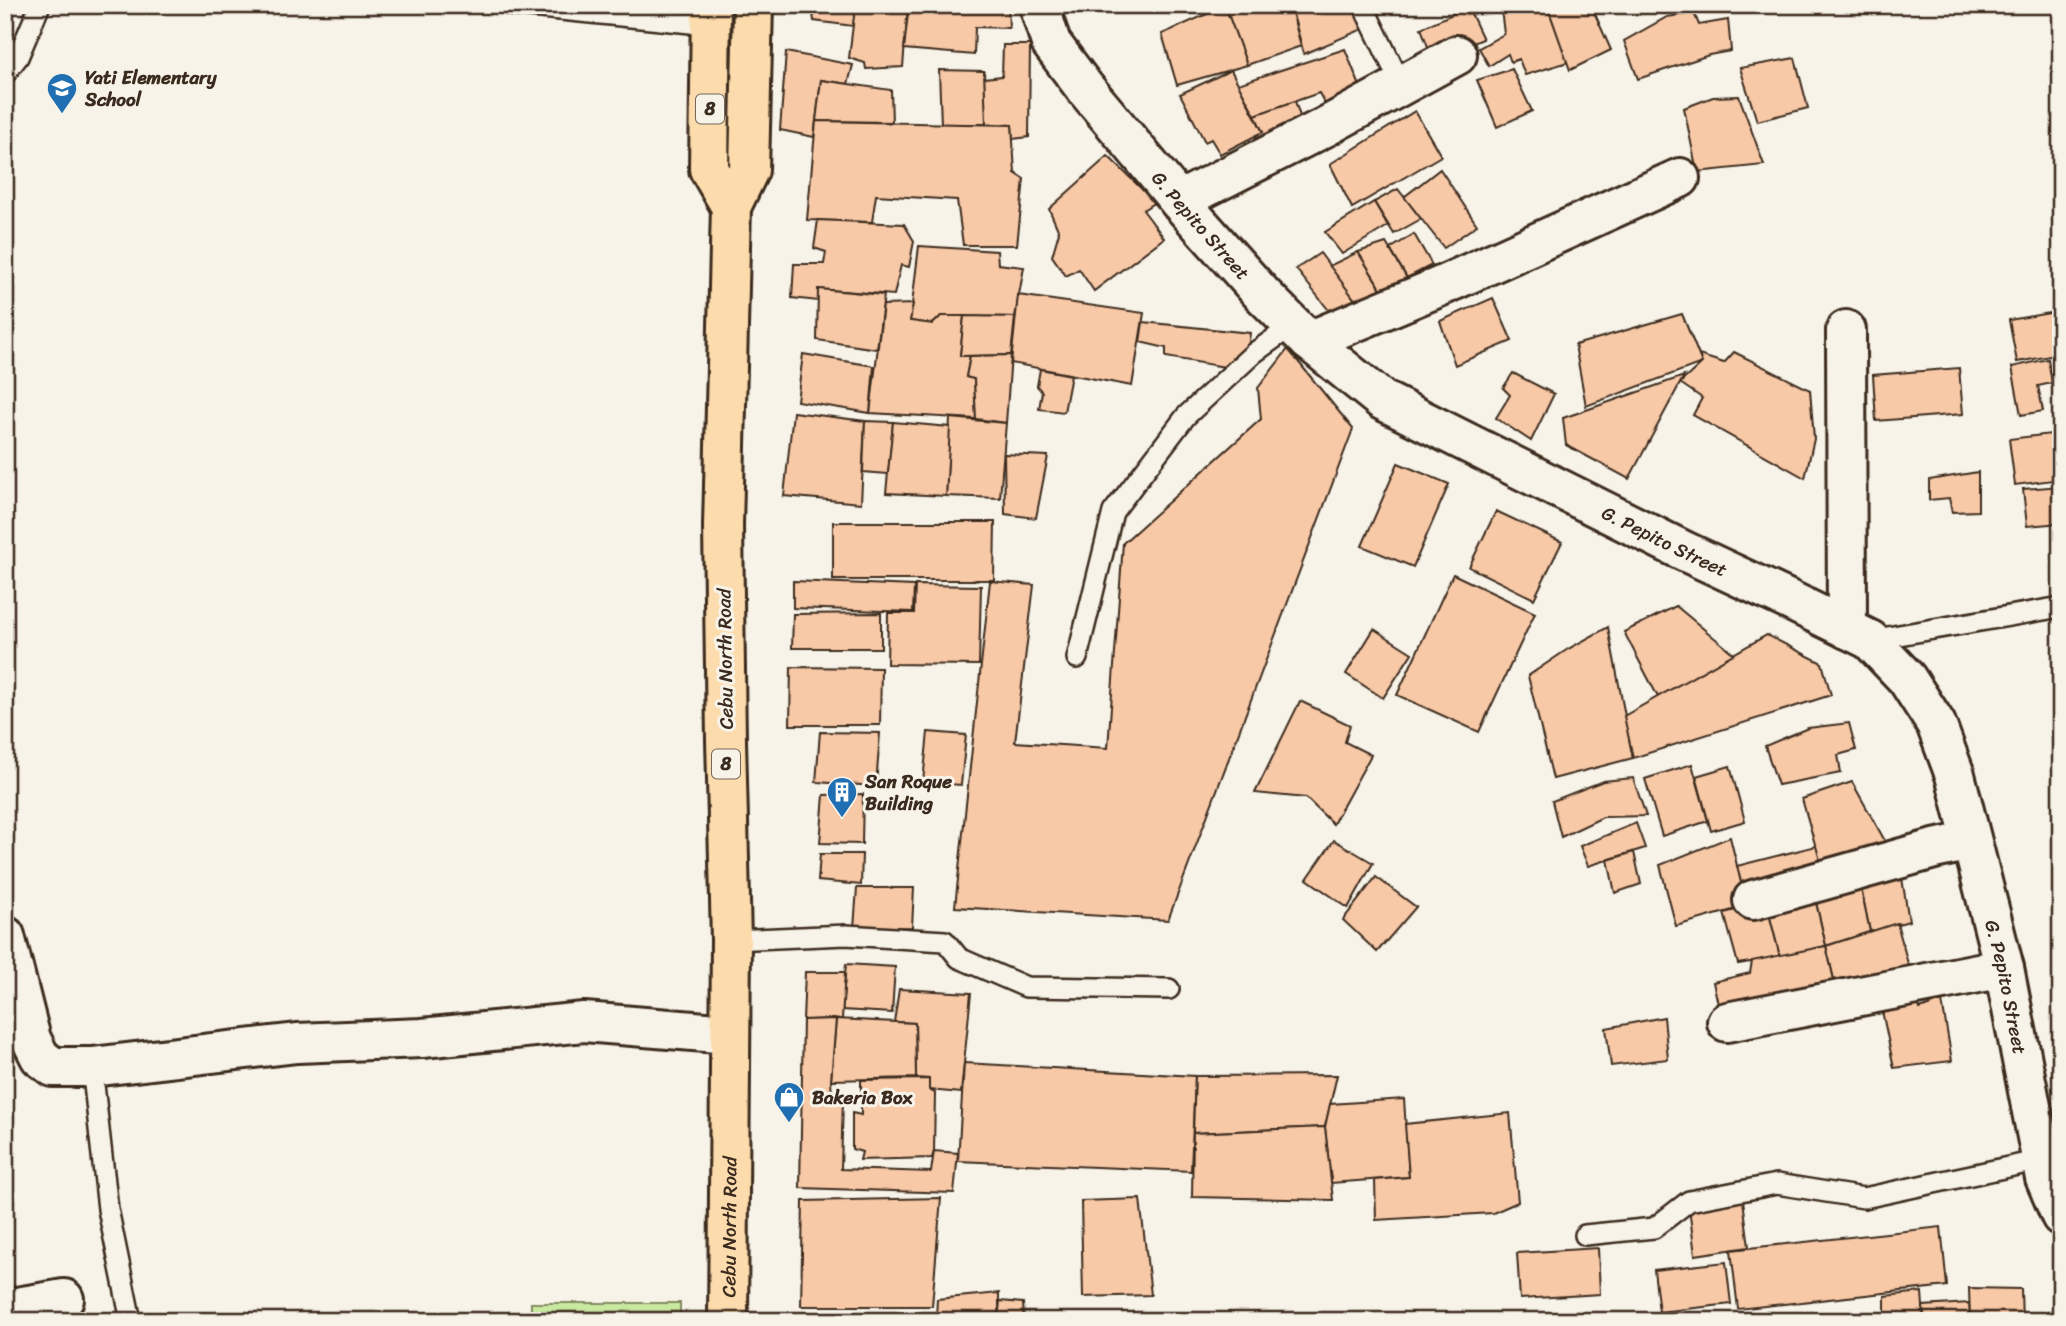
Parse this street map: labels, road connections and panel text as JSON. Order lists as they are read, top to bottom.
{
  "streets": {
    "main road": ["8", "Cebu North Road"],
    "street": ["G. Pepito Street"]
  },
  "crossings": [
    ["8", "Cebu North Road"]
  ],
  "places": {
    "school or university": ["Yati Elementary School"],
    "building": ["San Roque Building"],
    "shop": ["Bakeria Box"]
  }
}
